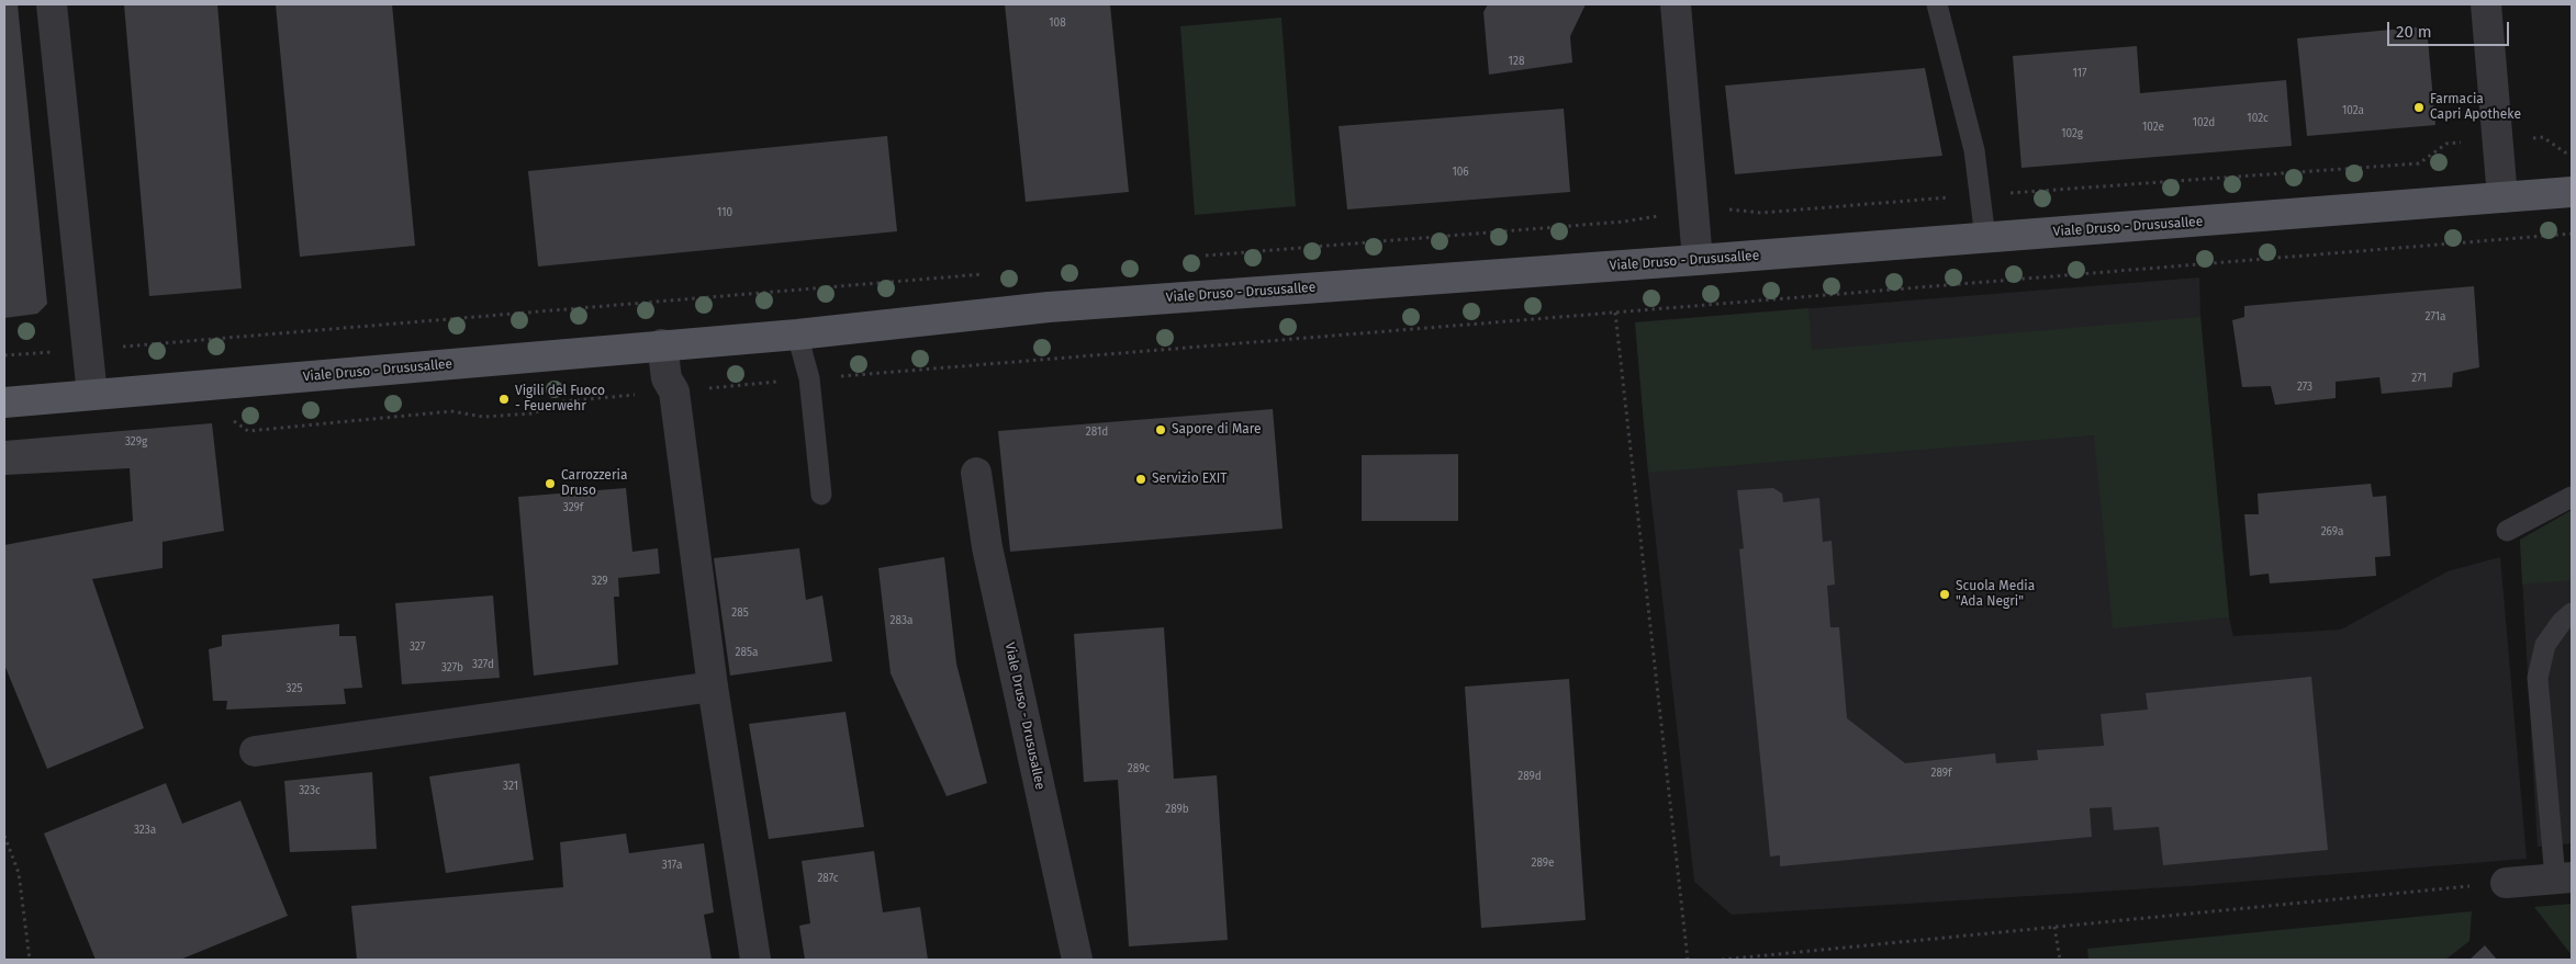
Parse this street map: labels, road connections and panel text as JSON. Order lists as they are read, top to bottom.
{
  "streets": {
    "main road": ["Viale Druso - Drususallee"]
  },
  "places": [
    "Farmacia Capri Apotheke",
    "Vigili del Fuoco - Feuerwehr",
    "Sapore di Mare",
    "Servizio EXIT",
    "Carrozzeria Druso",
    "Scuola Media \"Ada Negri\""
  ],
  "house_numbers": [
    "108",
    "128",
    "117",
    "102a",
    "102c",
    "102d",
    "102e",
    "102g",
    "106",
    "110",
    "271a",
    "271",
    "273",
    "281d",
    "329g",
    "329f",
    "269a",
    "329",
    "285",
    "283a",
    "327",
    "285a",
    "327d",
    "327b",
    "325",
    "289c",
    "289f",
    "289d",
    "321",
    "323c",
    "289b",
    "323a",
    "289e",
    "317a",
    "287c"
  ],
  "scale_bar": "20 m"
}
